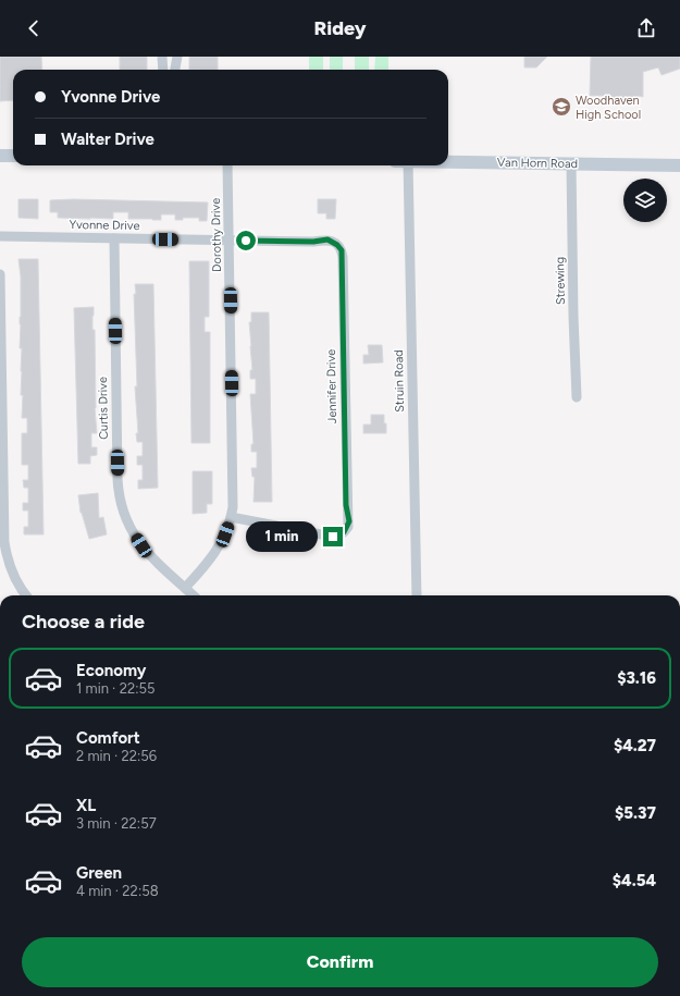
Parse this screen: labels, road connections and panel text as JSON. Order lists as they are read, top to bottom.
{
  "streets": {
    "main road": ["Van Horn Road"],
    "street": [
      "Yvonne Drive",
      "Dorothy Drive",
      "Strewing",
      "Struin Road",
      "Jennifer Drive",
      "Curtis Drive"
    ]
  },
  "crossings": [
    ["Van Horn Road", "Strewing"],
    ["Yvonne Drive", "Dorothy Drive"],
    ["Yvonne Drive", "Jennifer Drive"],
    ["Yvonne Drive", "Curtis Drive"],
    ["Dorothy Drive", "Jennifer Drive"],
    ["Dorothy Drive", "Curtis Drive"]
  ],
  "places": {
    "school or university": ["Woodhaven High School"]
  },
  "page": {
    "header": "Ridey",
    "banner": ["Yvonne Drive", "Walter Drive"],
    "bubble": "1 min",
    "heading": "Choose a ride",
    "list": [
      {
        "name": "Economy",
        "note": "1 min · 22:55",
        "value": "$3.16"
      },
      {
        "name": "Comfort",
        "note": "2 min · 22:56",
        "value": "$4.27"
      },
      {
        "name": "XL",
        "note": "3 min · 22:57",
        "value": "$5.37"
      },
      {
        "name": "Green",
        "note": "4 min · 22:58",
        "value": "$4.54"
      }
    ],
    "buttons": "Confirm"
  }
}
